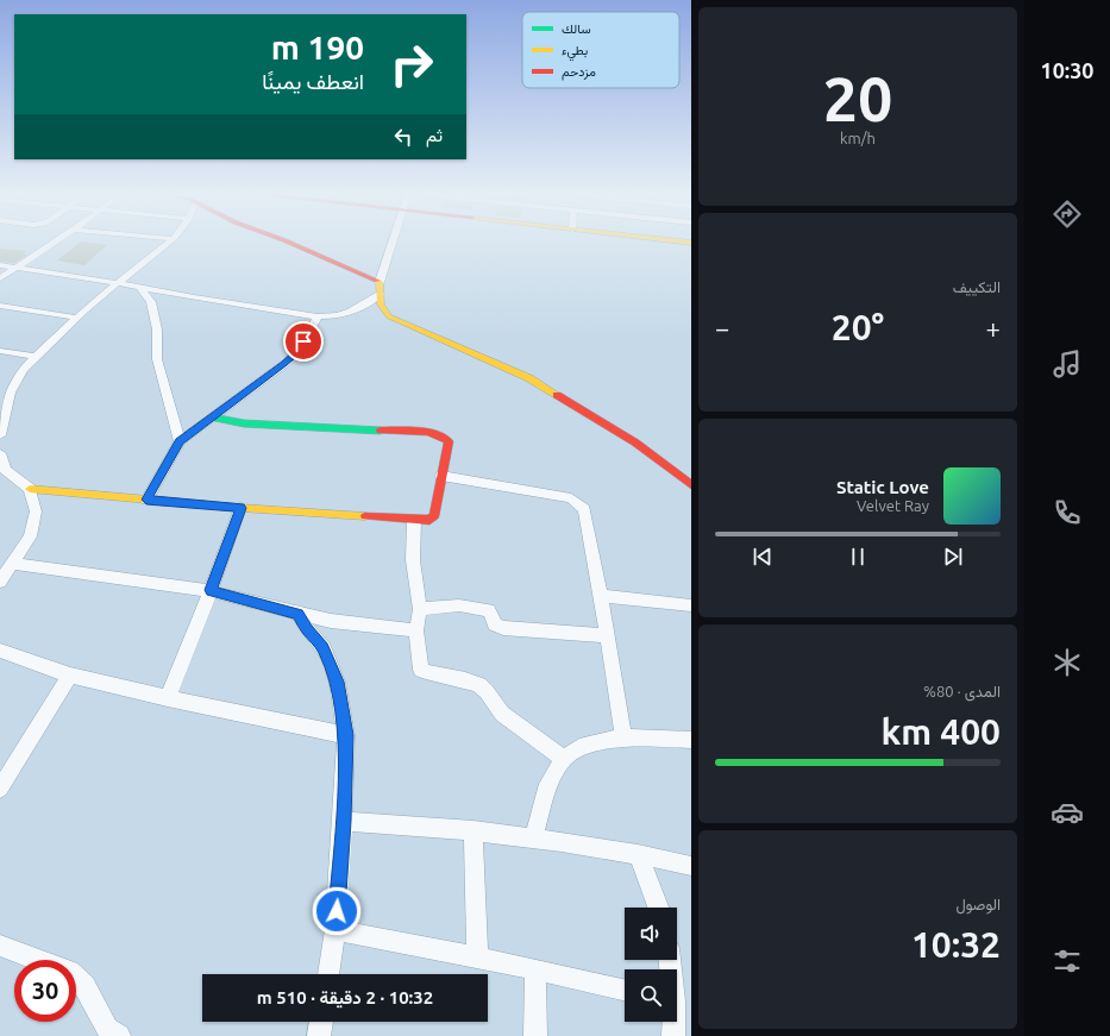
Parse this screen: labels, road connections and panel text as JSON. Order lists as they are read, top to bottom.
{
  "legend": ["سالك", "بطيء", "مزدحم"],
  "page": {
    "tabs": "10:30",
    "tile": [
      ["20", "km/h"],
      "التكييف",
      ["المدى · 80%", "400 km"],
      ["الوصول", "10:32"]
    ],
    "turn": ["190 m", "انعطف يمينًا"],
    "then": "ثم",
    "heat": ["−", "20°", "+"],
    "song": ["Static Love", "Velvet Ray"],
    "limit": "30",
    "trip": "10:32 · 2 دقيقة · 510 m"
  }
}
